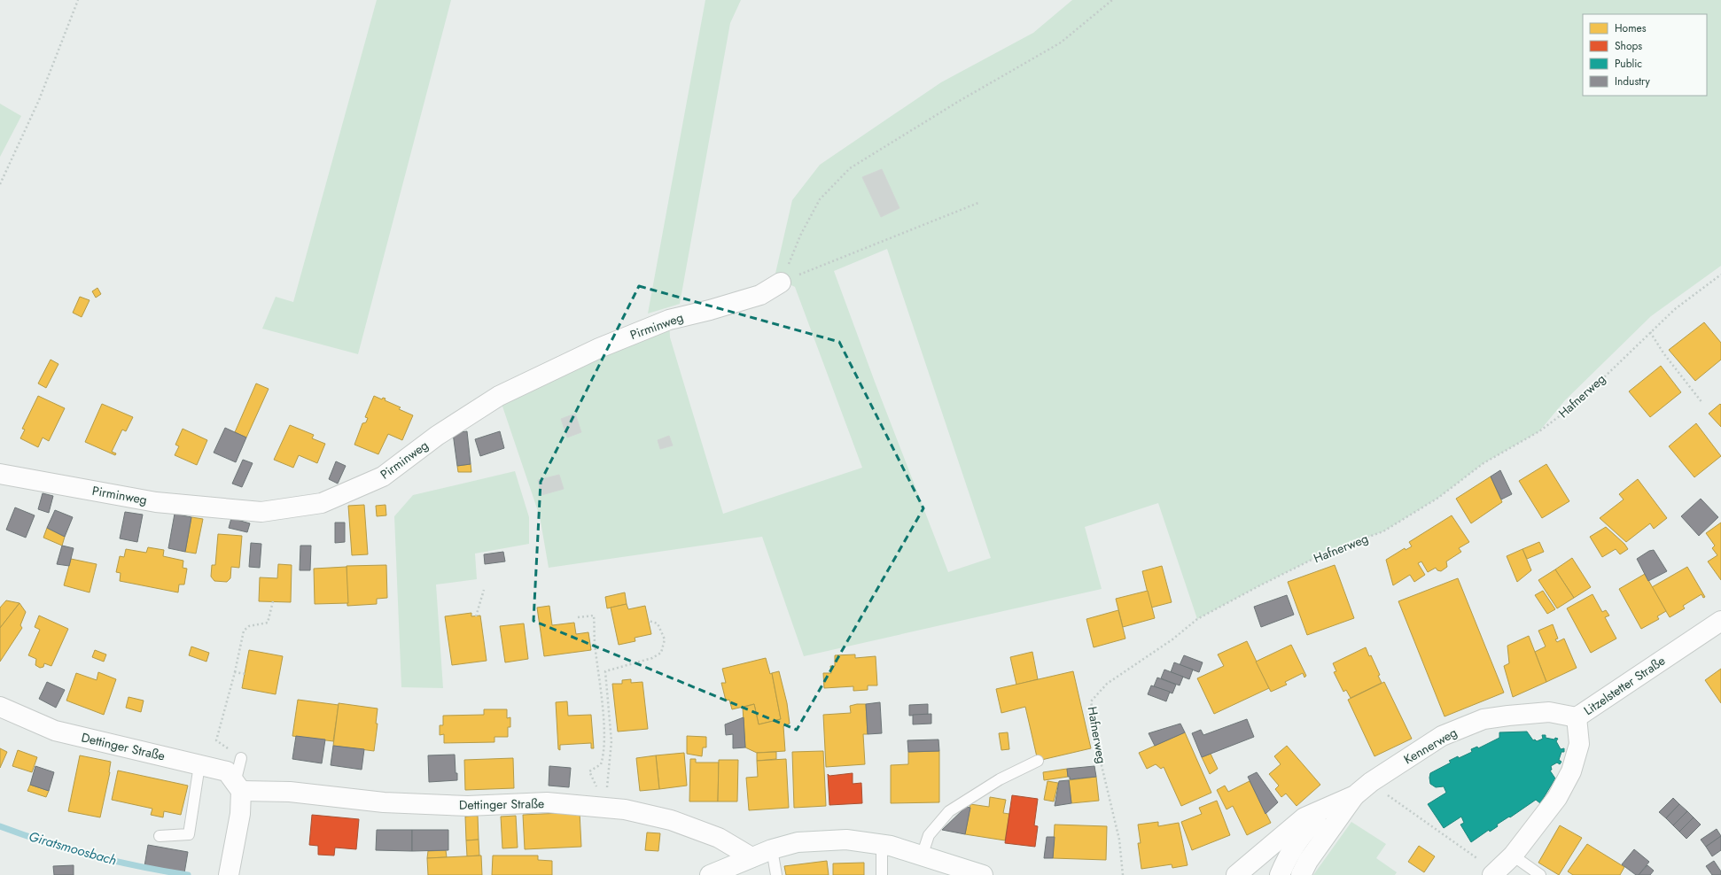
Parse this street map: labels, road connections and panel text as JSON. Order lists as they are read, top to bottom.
{
  "streets": {
    "street": [
      "Pirminweg",
      "Litzelstetter Straße",
      "Kennerweg",
      "Dettinger Straße"
    ],
    "path": ["Hafnerweg"]
  },
  "crossings": [
    ["Litzelstetter Straße", "Kennerweg"]
  ],
  "water": ["Giratsmoosbach"],
  "legend": [
    "Homes",
    "Shops",
    "Public",
    "Industry"
  ]
}
